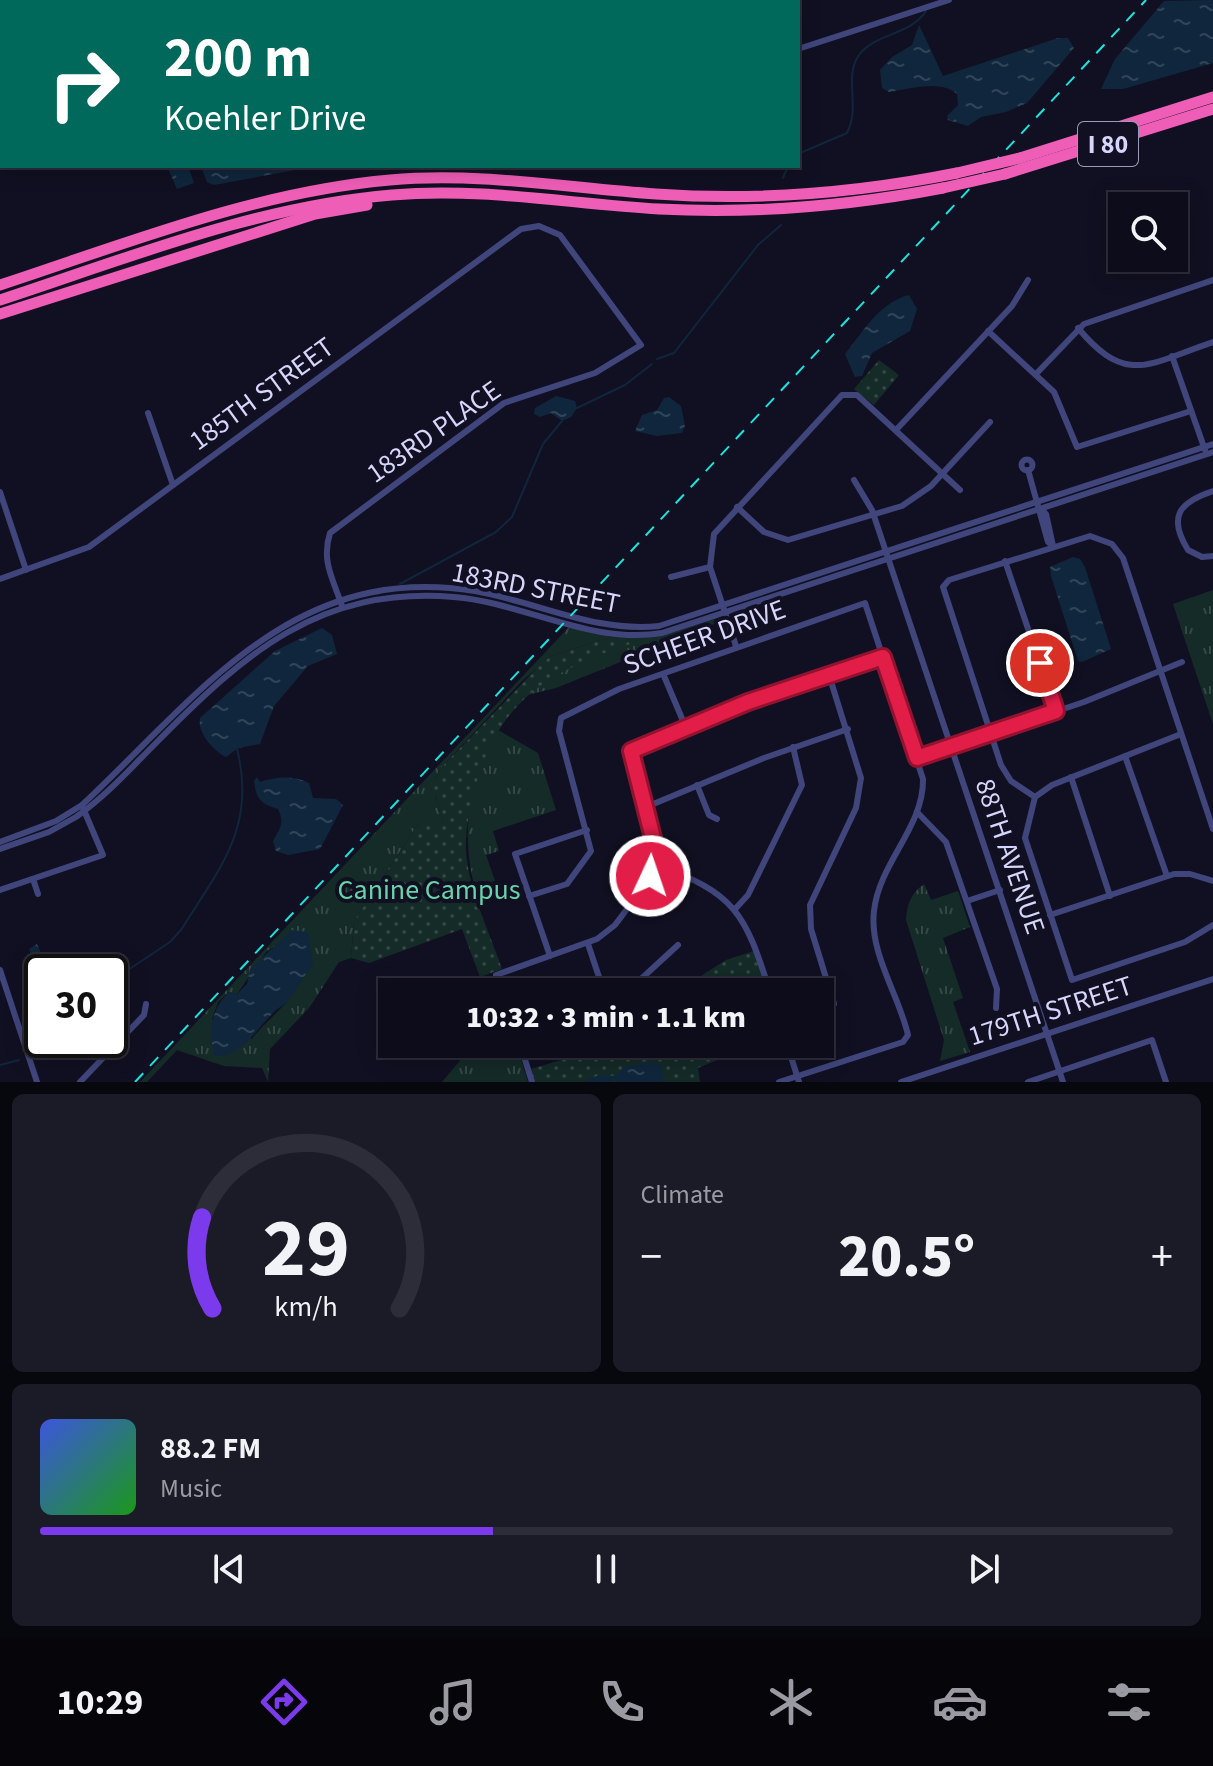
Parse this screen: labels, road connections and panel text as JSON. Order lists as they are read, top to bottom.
{
  "streets": {
    "highway": ["I 80"],
    "street": [
      "185TH STREET",
      "183RD PLACE",
      "183RD STREET",
      "SCHEER DRIVE",
      "88TH AVENUE",
      "179TH STREET"
    ]
  },
  "crossings": [
    ["185TH STREET", "183RD PLACE"],
    ["183RD PLACE", "183RD STREET"],
    ["183RD STREET", "88TH AVENUE"],
    ["88TH AVENUE", "179TH STREET"]
  ],
  "parks": ["Canine Campus"],
  "page": {
    "turn": ["200 m", "Koehler Drive"],
    "limit": "30",
    "trip": "10:32 · 3 min · 1.1 km",
    "tile": "Climate",
    "heat": ["−", "20.5°", "+"],
    "song": ["88.2 FM", "Music"],
    "tabs": "10:29",
    "gauge": ["29", "km/h"]
  }
}
